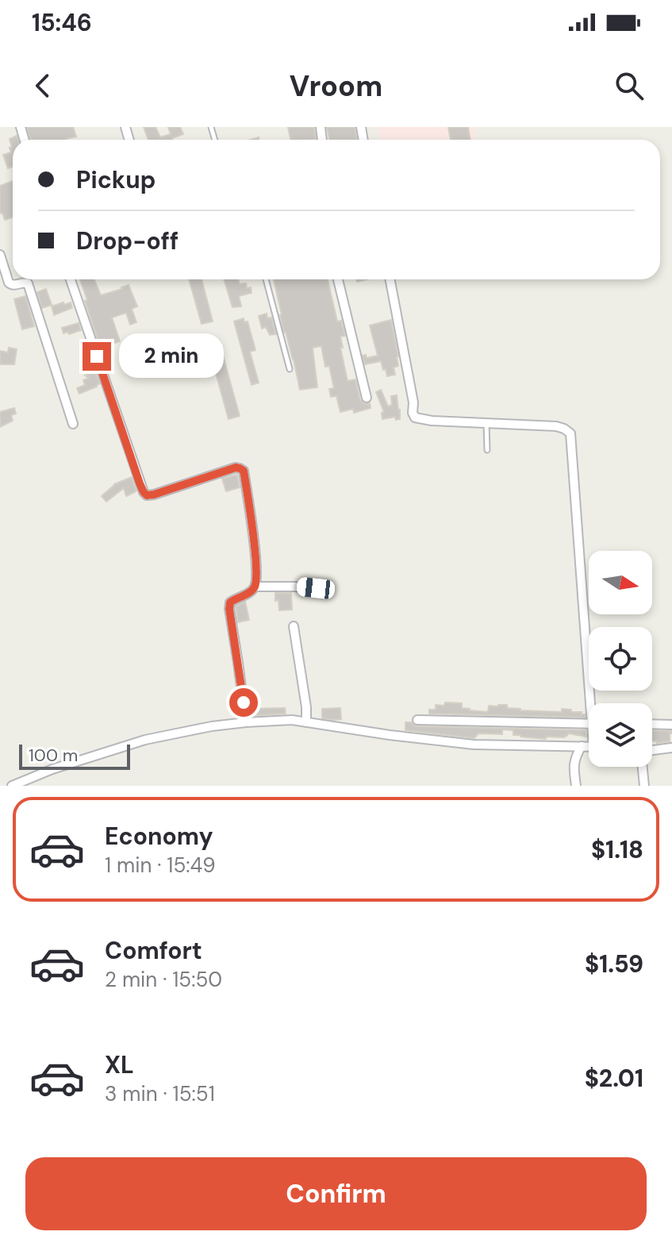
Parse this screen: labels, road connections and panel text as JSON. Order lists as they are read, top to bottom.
{
  "scale_bar": "100 m",
  "north": "right",
  "page": {
    "status": "15:46",
    "header": "Vroom",
    "banner": ["Pickup", "Drop-off"],
    "bubble": "2 min",
    "scale": "100 m",
    "list": [
      {
        "name": "Economy",
        "note": "1 min · 15:49",
        "value": "$1.18"
      },
      {
        "name": "Comfort",
        "note": "2 min · 15:50",
        "value": "$1.59"
      },
      {
        "name": "XL",
        "note": "3 min · 15:51",
        "value": "$2.01"
      }
    ],
    "buttons": "Confirm"
  }
}
